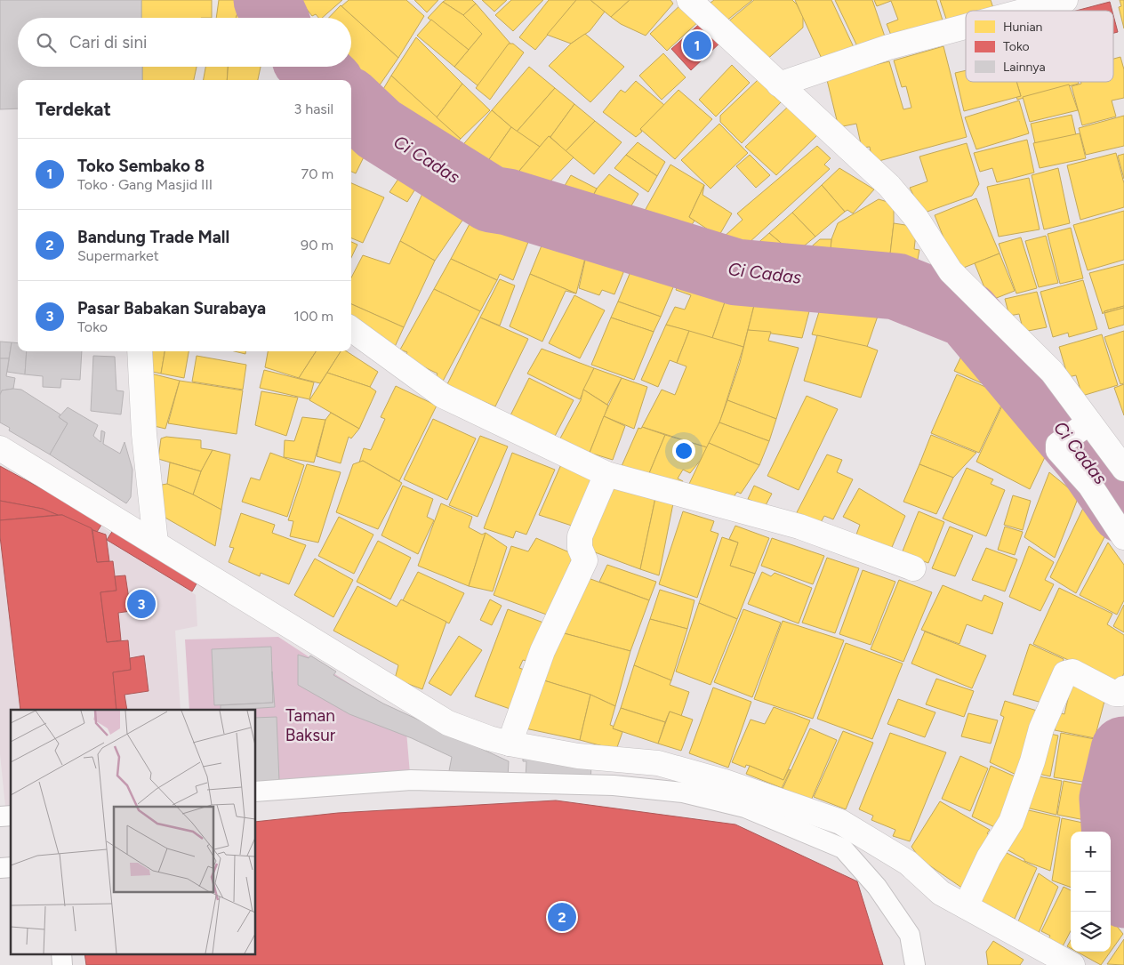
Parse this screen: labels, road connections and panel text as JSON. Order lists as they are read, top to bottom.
{
  "water": ["Ci Cadas"],
  "parks": ["Taman Baksur"],
  "legend": ["Hunian", "Toko", "Lainnya"],
  "page": {
    "search": "Cari di sini",
    "pins": ["1", "3", "2"],
    "heading": ["Terdekat", "3 hasil"],
    "list": [
      {
        "mark": "1",
        "name": "Toko Sembako 8",
        "note": "Toko · Gang Masjid III",
        "value": "70 m"
      },
      {
        "mark": "2",
        "name": "Bandung Trade Mall",
        "note": "Supermarket",
        "value": "90 m"
      },
      {
        "mark": "3",
        "name": "Pasar Babakan Surabaya",
        "note": "Toko",
        "value": "100 m"
      }
    ],
    "map_buttons": ["+", "−"]
  }
}
